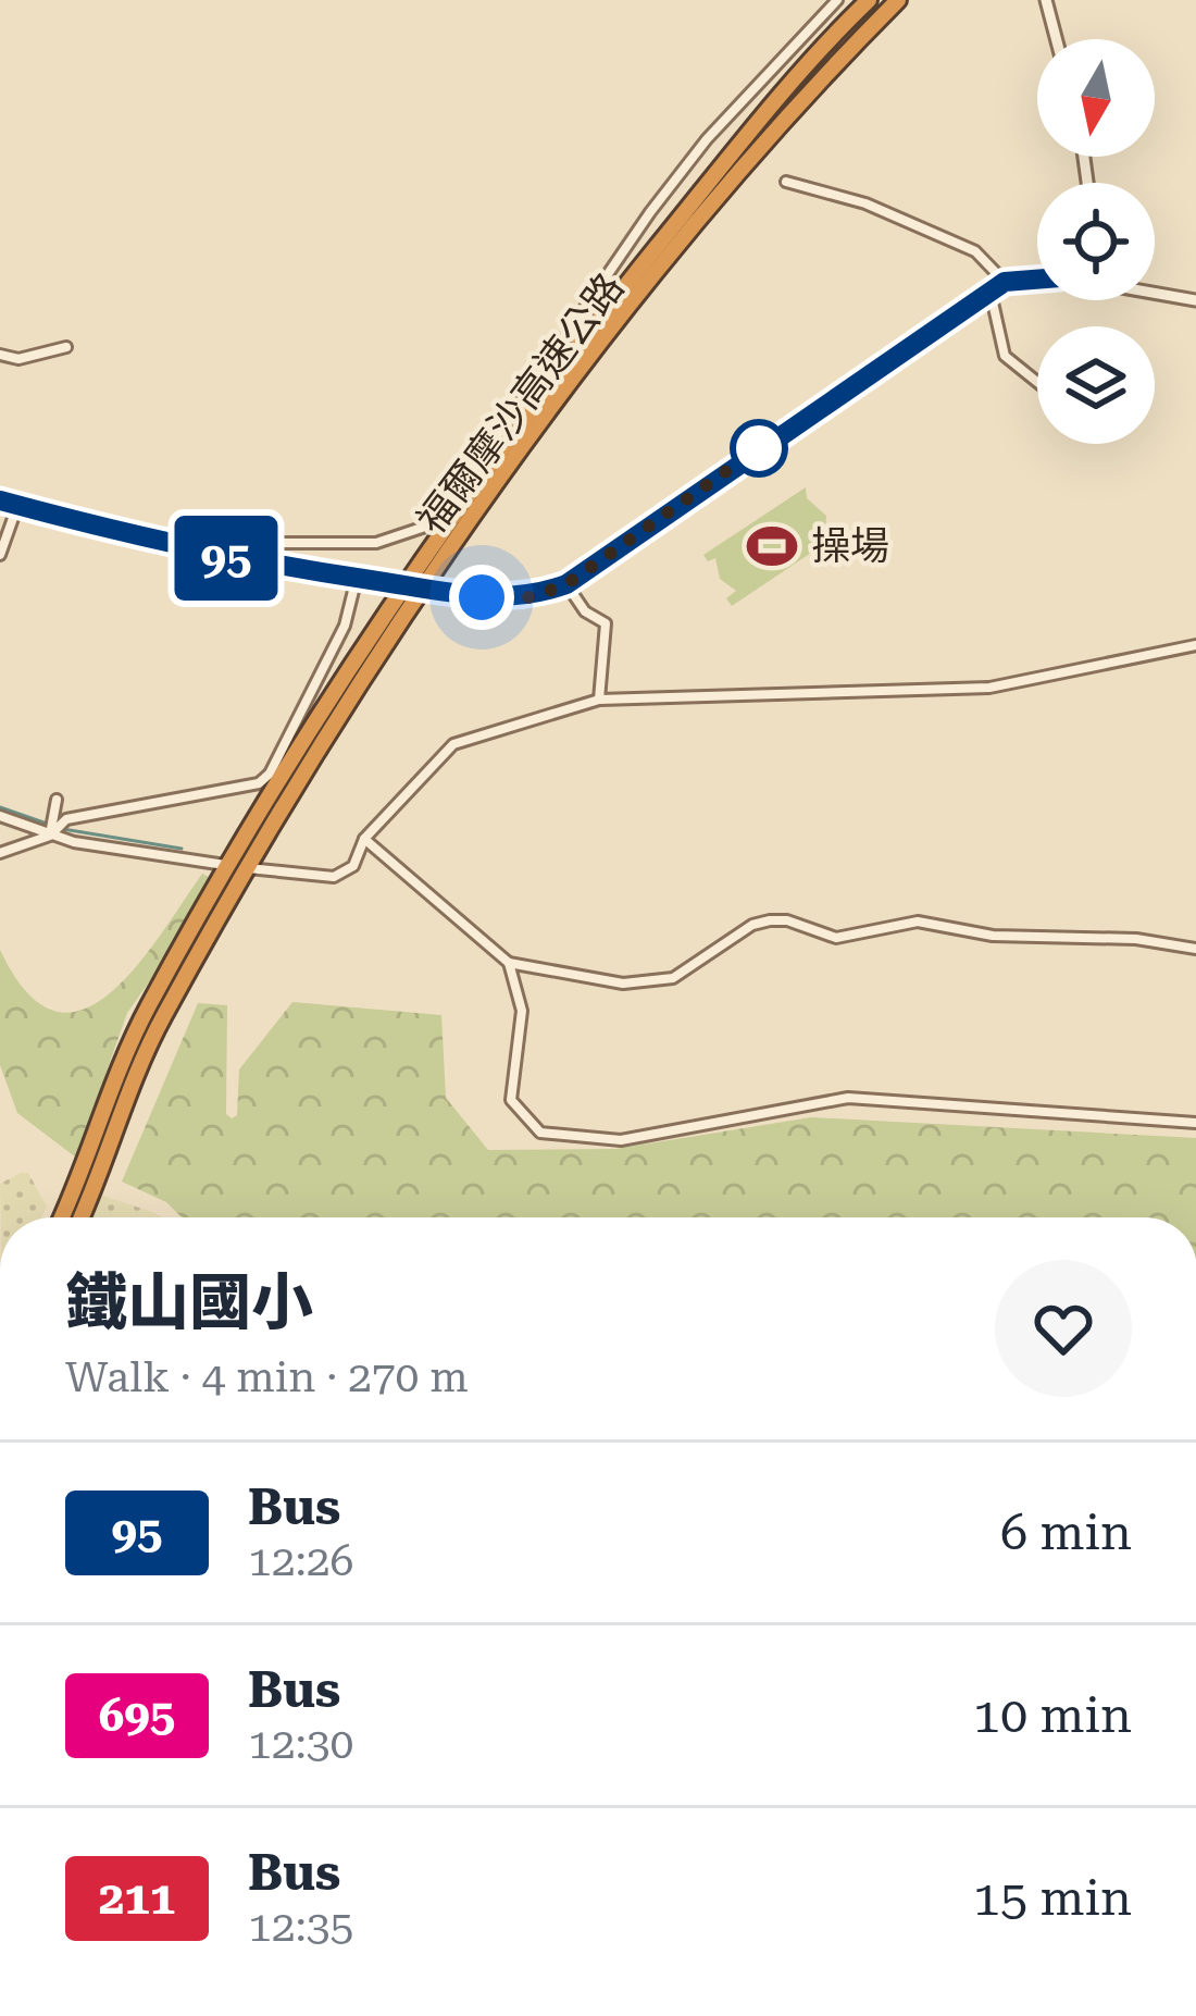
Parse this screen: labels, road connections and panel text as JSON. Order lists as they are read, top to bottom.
{
  "streets": {
    "highway": ["福爾摩沙高速公路"]
  },
  "places": {
    "sports": ["操場"]
  },
  "lines": ["bus line 95"],
  "north": "bottom",
  "page": {
    "on_map": "95",
    "heading": ["鐵山國小", "Walk · 4 min · 270 m"],
    "list": [
      {
        "mark": "95",
        "name": "Bus",
        "note": "12:26",
        "value": "6 min"
      },
      {
        "mark": "695",
        "name": "Bus",
        "note": "12:30",
        "value": "10 min"
      },
      {
        "mark": "211",
        "name": "Bus",
        "note": "12:35",
        "value": "15 min"
      }
    ]
  }
}
